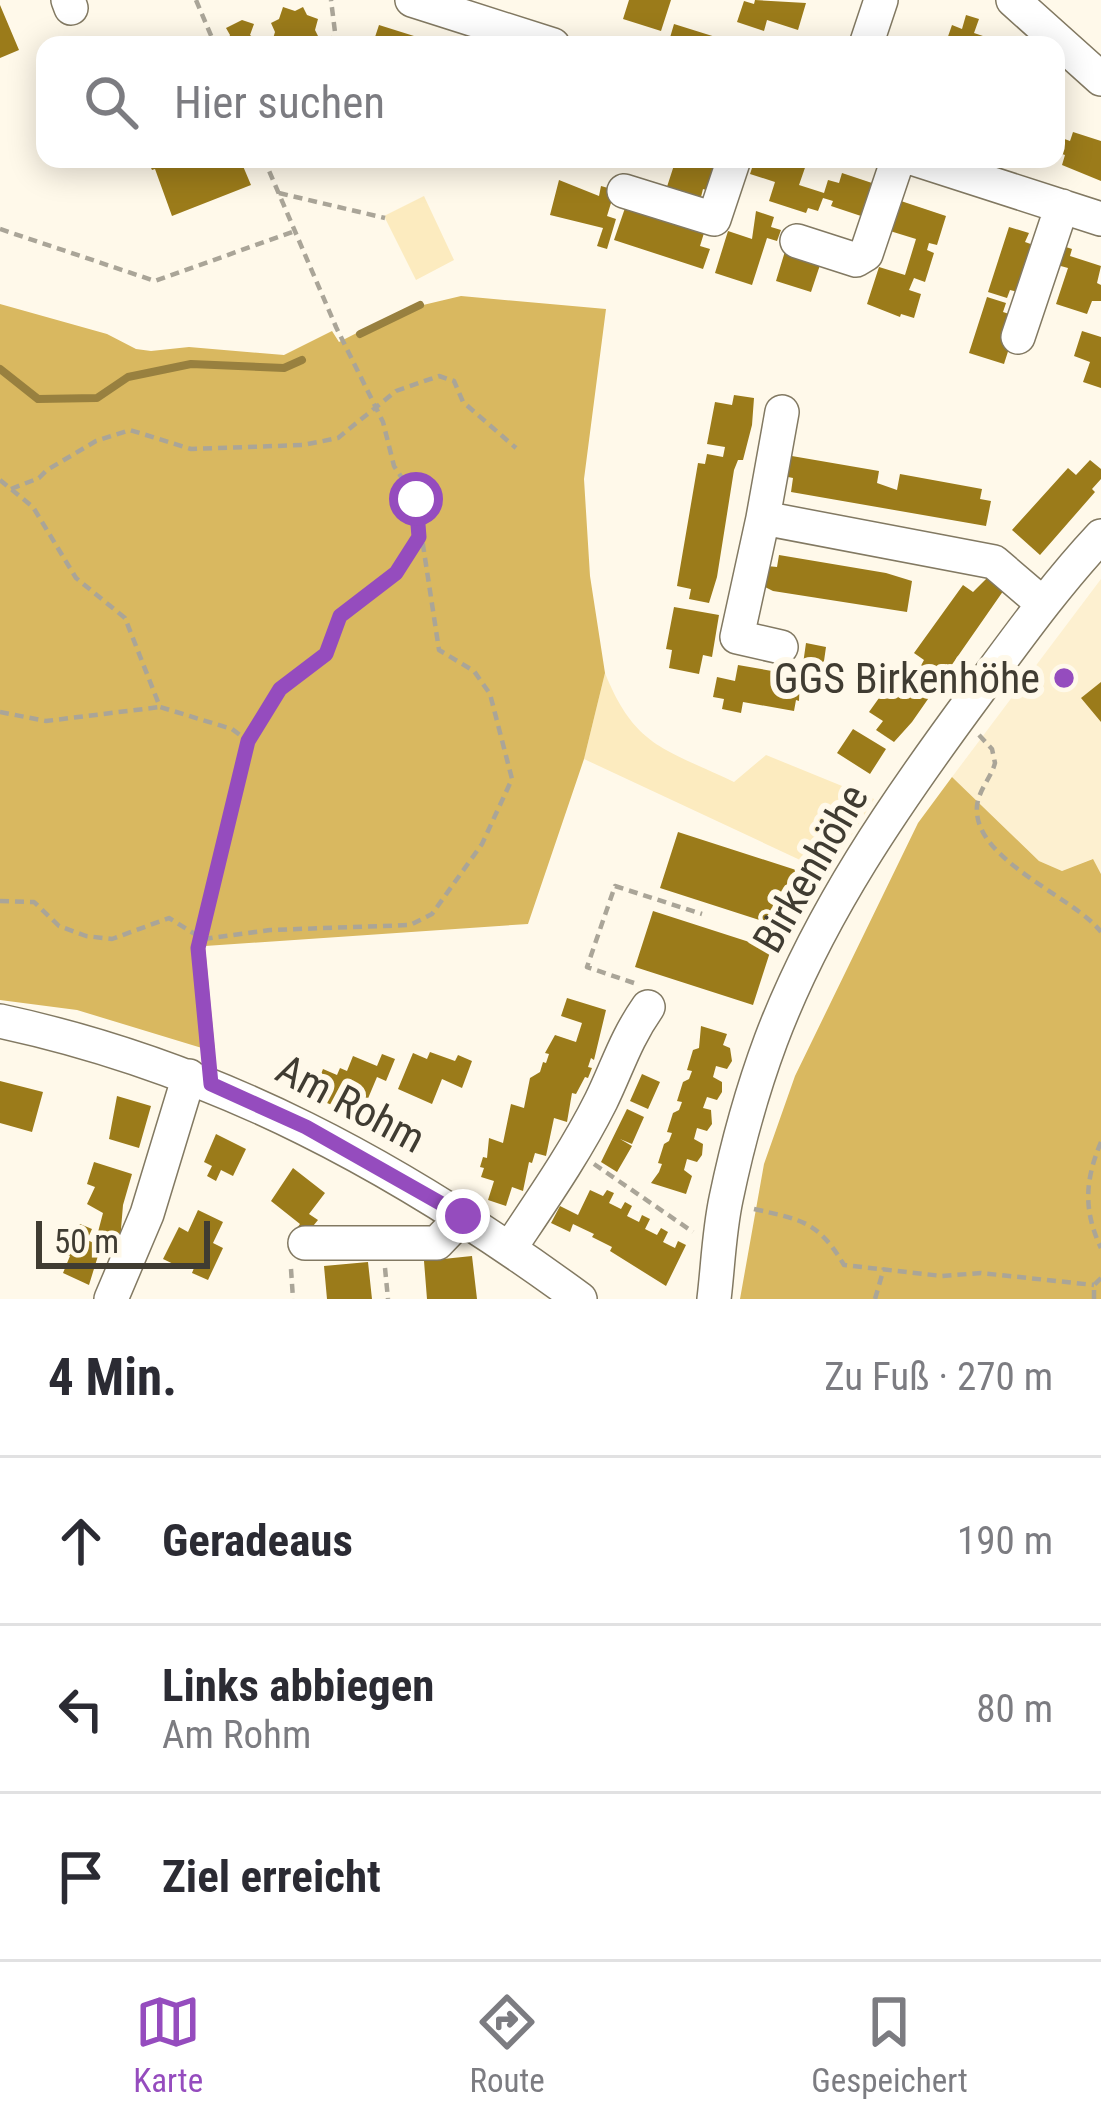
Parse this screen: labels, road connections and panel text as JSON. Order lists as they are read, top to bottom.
{
  "streets": {
    "street": ["Birkenhöhe", "Am Rohm"]
  },
  "places": ["GGS Birkenhöhe"],
  "scale_bar": "50 m",
  "page": {
    "search": "Hier suchen",
    "scale": "50 m",
    "heading": ["4 Min.", "Zu Fuß · 270 m"],
    "list": [
      ["Geradeaus", "190 m"],
      ["Links abbiegen", "Am Rohm", "80 m"],
      "Ziel erreicht"
    ],
    "nav": ["Karte", "Route", "Gespeichert"]
  }
}
